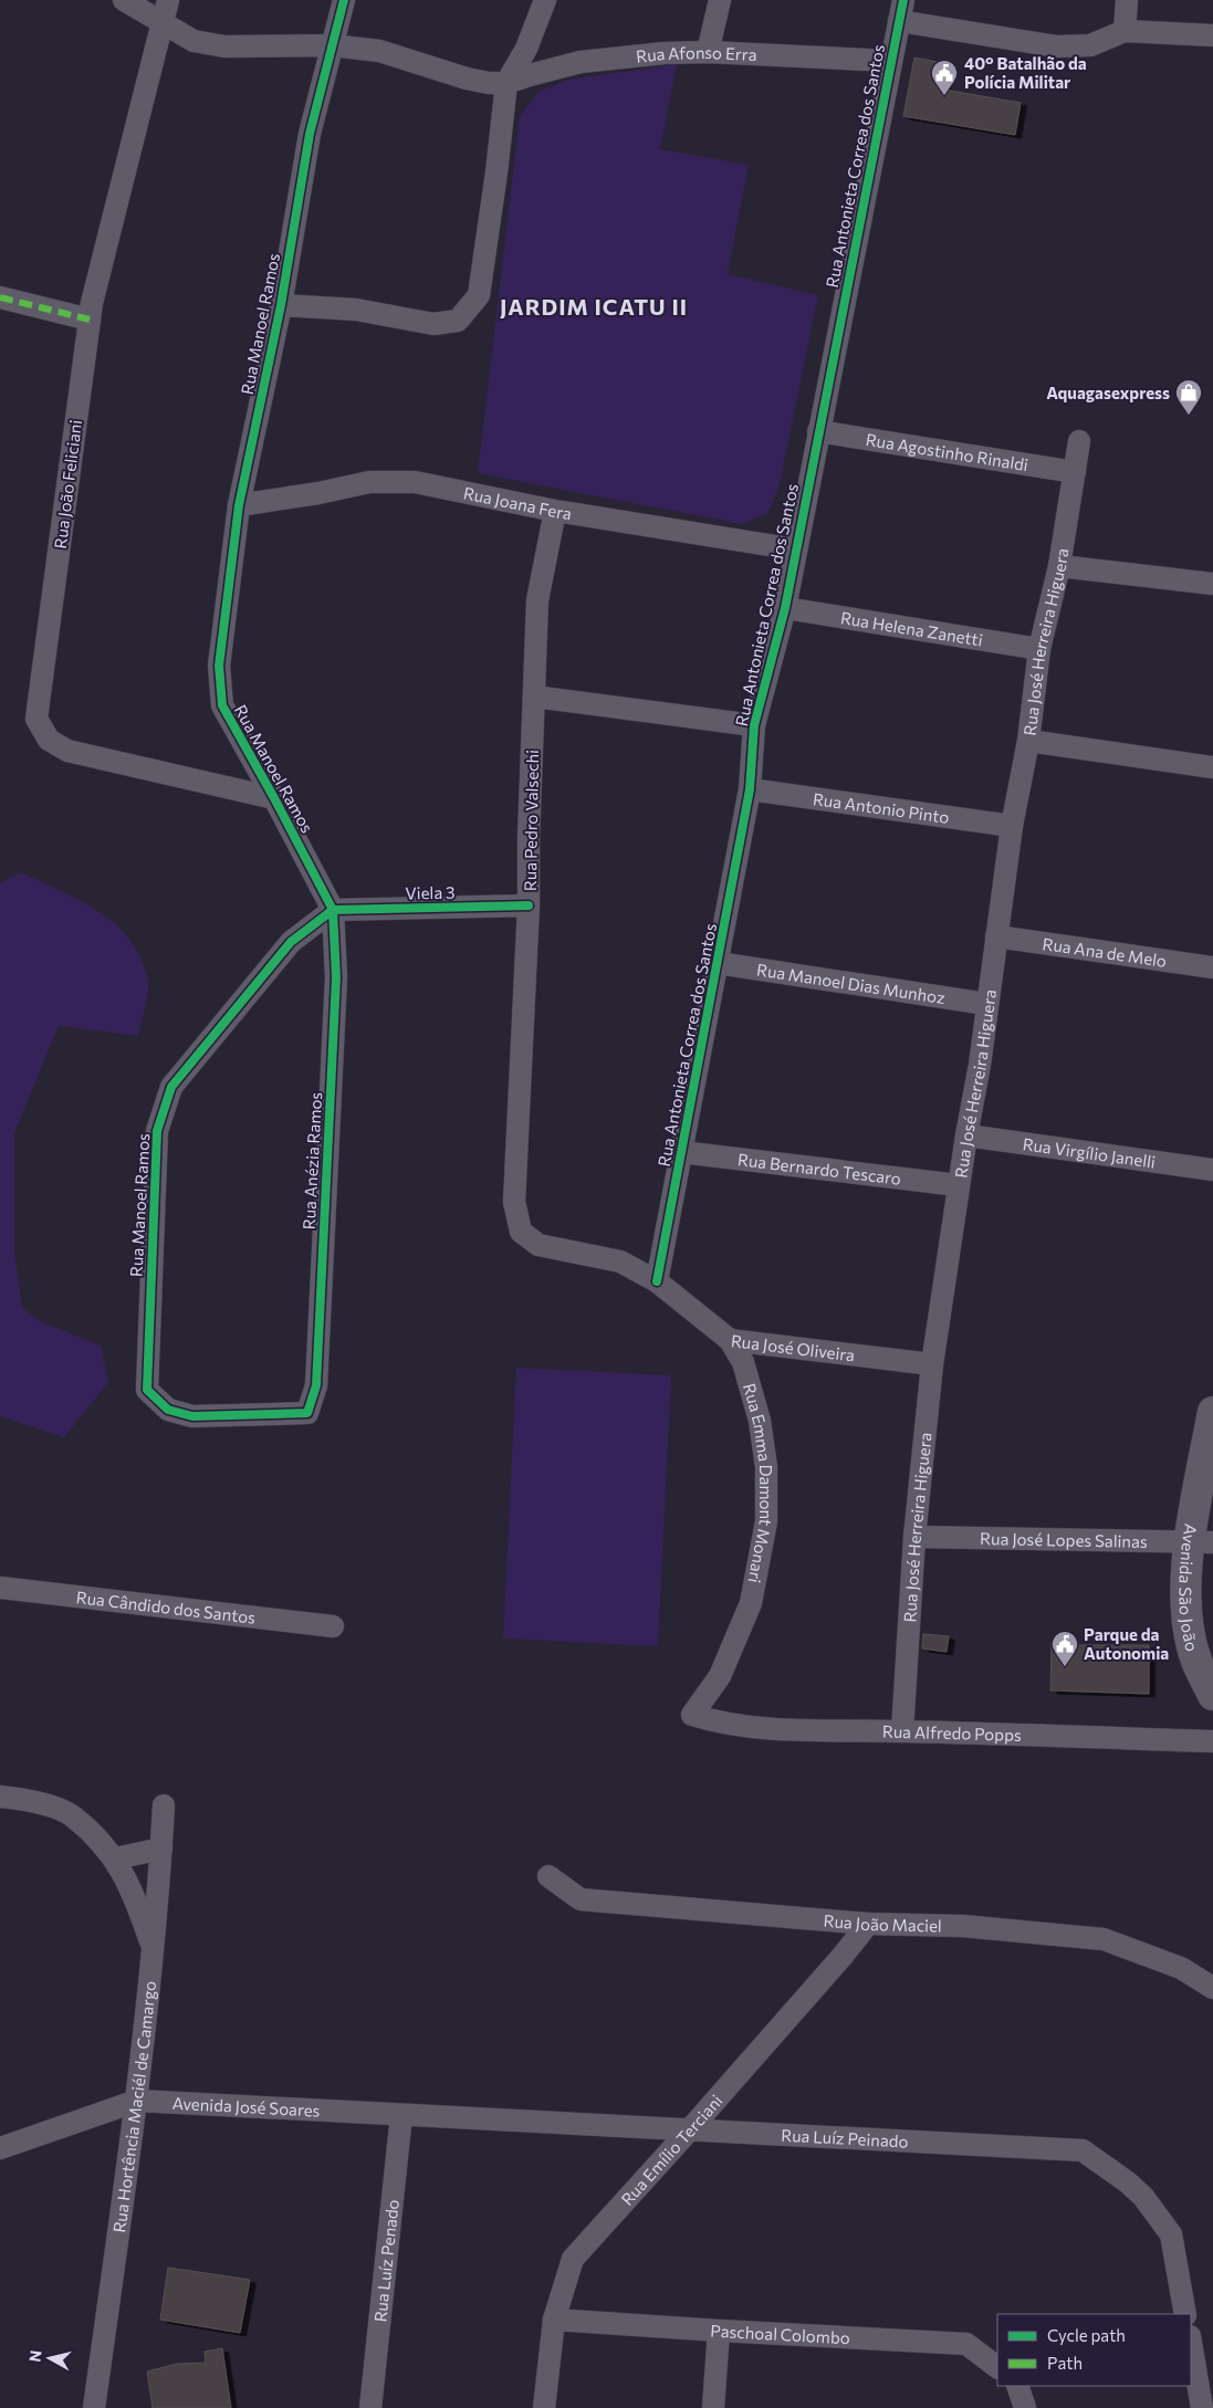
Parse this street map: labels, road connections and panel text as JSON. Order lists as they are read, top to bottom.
{
  "streets": {
    "main road": ["Avenida São João"],
    "street": [
      "Rua Afonso Erra",
      "Rua Antonieta Correa dos Santos",
      "Rua Manoel Ramos",
      "Rua Agostinho Rinaldi",
      "Rua João Feliciani",
      "Rua Joana Fera",
      "Rua Helena Zanetti",
      "Rua José Herreira Higuera",
      "Rua Antonio Pinto",
      "Rua Pedro Valsechi",
      "Viela 3",
      "Rua Ana de Melo",
      "Rua Manoel Dias Munhoz",
      "Rua Virgílio Janelli",
      "Rua Anézia Ramos",
      "Rua Bernardo Tescaro",
      "Rua José Oliveira",
      "Rua Emma Damont Monari",
      "Rua José Lopes Salinas",
      "Rua Cândido dos Santos",
      "Rua Alfredo Popps",
      "Rua João Maciel",
      "Avenida José Soares",
      "Rua Hortência Maciél de Camargo",
      "Rua Luíz Peinado",
      "Rua Emílio Terciani",
      "Rua Luíz Penado",
      "Paschoal Colombo"
    ]
  },
  "crossings": [
    ["Rua Afonso Erra", "Rua Antonieta Correa dos Santos"],
    ["Rua Antonieta Correa dos Santos", "Rua Agostinho Rinaldi"],
    ["Rua Antonieta Correa dos Santos", "Rua Joana Fera"],
    ["Rua Antonieta Correa dos Santos", "Rua Helena Zanetti"],
    ["Rua Antonieta Correa dos Santos", "Rua Antonio Pinto"],
    ["Rua Antonieta Correa dos Santos", "Rua Manoel Dias Munhoz"],
    ["Rua Antonieta Correa dos Santos", "Rua Bernardo Tescaro"],
    ["Rua Antonieta Correa dos Santos", "Rua José Oliveira"],
    ["Rua Manoel Ramos", "Rua João Feliciani"],
    ["Rua Manoel Ramos", "Rua Joana Fera"],
    ["Rua Manoel Ramos", "Viela 3"],
    ["Rua Manoel Ramos", "Rua Anézia Ramos"],
    ["Rua Agostinho Rinaldi", "Rua José Herreira Higuera"],
    ["Rua Joana Fera", "Rua Pedro Valsechi"],
    ["Rua Helena Zanetti", "Rua José Herreira Higuera"],
    ["Rua José Herreira Higuera", "Rua Antonio Pinto"],
    ["Rua José Herreira Higuera", "Rua Ana de Melo"],
    ["Rua José Herreira Higuera", "Rua Manoel Dias Munhoz"],
    ["Rua José Herreira Higuera", "Rua Virgílio Janelli"],
    ["Rua José Herreira Higuera", "Rua Bernardo Tescaro"],
    ["Rua José Herreira Higuera", "Rua José Oliveira"],
    ["Rua José Herreira Higuera", "Rua José Lopes Salinas"],
    ["Rua José Herreira Higuera", "Rua Alfredo Popps"],
    ["Rua Pedro Valsechi", "Viela 3"],
    ["Rua Pedro Valsechi", "Rua José Oliveira"],
    ["Viela 3", "Rua Anézia Ramos"],
    ["Rua José Oliveira", "Rua Emma Damont Monari"],
    ["Rua Emma Damont Monari", "Rua Alfredo Popps"],
    ["Rua José Lopes Salinas", "Avenida São João"],
    ["Rua João Maciel", "Rua Emílio Terciani"],
    ["Avenida José Soares", "Rua Hortência Maciél de Camargo"],
    ["Avenida José Soares", "Rua Luíz Peinado"],
    ["Avenida José Soares", "Rua Luíz Penado"],
    ["Rua Luíz Peinado", "Rua Emílio Terciani"],
    ["Rua Luíz Peinado", "Rua Luíz Penado"],
    ["Rua Emílio Terciani", "Paschoal Colombo"]
  ],
  "districts": ["JARDIM ICATU II"],
  "places": {
    "public building": ["40° Batalhão da Polícia Militar", "Parque da Autonomia"],
    "shop": ["Aquagasexpress"]
  },
  "legend": ["Cycle path", "Path"],
  "north": "left"
}
